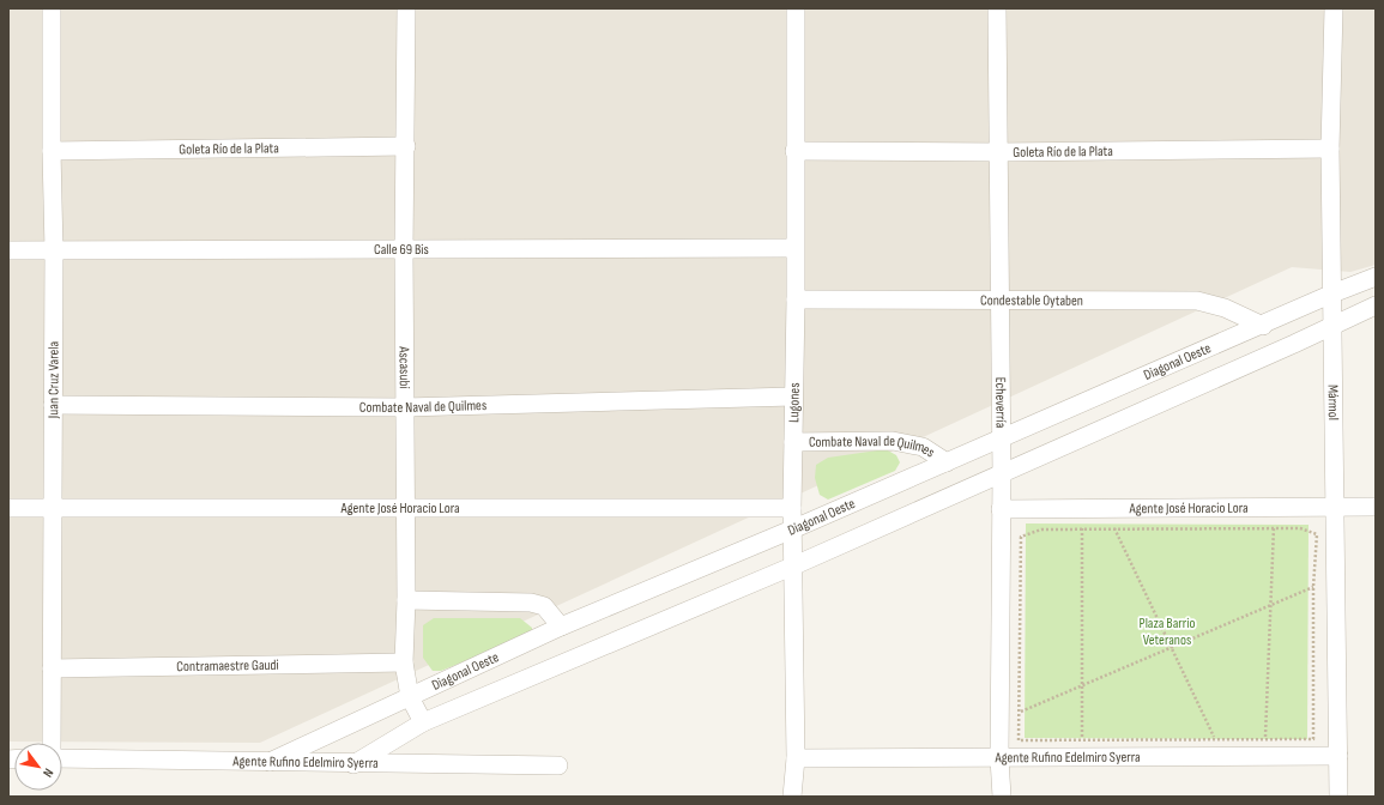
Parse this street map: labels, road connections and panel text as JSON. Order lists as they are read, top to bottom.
{
  "streets": {
    "street": [
      "Goleta Río de la Plata",
      "Calle 69 Bis",
      "Condestable Oytaben",
      "Diagonal Oeste",
      "Ascasubi",
      "Juan Cruz Varela",
      "Lugones",
      "Echeverría",
      "Mármol",
      "Combate Naval de Quilmes",
      "Agente José Horacio Lora",
      "Contramaestre Gaudi",
      "Agente Rufino Edelmiro Syerra"
    ]
  },
  "crossings": [
    ["Goleta Río de la Plata", "Ascasubi"],
    ["Goleta Río de la Plata", "Juan Cruz Varela"],
    ["Goleta Río de la Plata", "Lugones"],
    ["Goleta Río de la Plata", "Echeverría"],
    ["Goleta Río de la Plata", "Mármol"],
    ["Calle 69 Bis", "Ascasubi"],
    ["Calle 69 Bis", "Juan Cruz Varela"],
    ["Calle 69 Bis", "Lugones"],
    ["Condestable Oytaben", "Diagonal Oeste"],
    ["Condestable Oytaben", "Lugones"],
    ["Condestable Oytaben", "Echeverría"],
    ["Diagonal Oeste", "Ascasubi"],
    ["Diagonal Oeste", "Lugones"],
    ["Diagonal Oeste", "Echeverría"],
    ["Diagonal Oeste", "Mármol"],
    ["Diagonal Oeste", "Combate Naval de Quilmes"],
    ["Diagonal Oeste", "Agente Rufino Edelmiro Syerra"],
    ["Ascasubi", "Combate Naval de Quilmes"],
    ["Ascasubi", "Agente José Horacio Lora"],
    ["Ascasubi", "Contramaestre Gaudi"],
    ["Juan Cruz Varela", "Combate Naval de Quilmes"],
    ["Juan Cruz Varela", "Agente José Horacio Lora"],
    ["Juan Cruz Varela", "Contramaestre Gaudi"],
    ["Lugones", "Combate Naval de Quilmes"],
    ["Lugones", "Agente José Horacio Lora"],
    ["Lugones", "Agente Rufino Edelmiro Syerra"],
    ["Echeverría", "Agente José Horacio Lora"],
    ["Echeverría", "Agente Rufino Edelmiro Syerra"],
    ["Mármol", "Agente José Horacio Lora"],
    ["Mármol", "Agente Rufino Edelmiro Syerra"]
  ],
  "parks": ["Plaza Barrio Veteranos"],
  "north": "bottom right"
}
